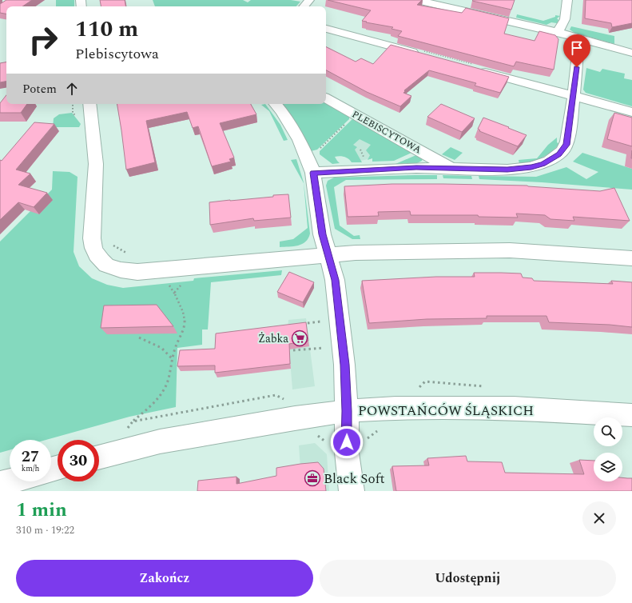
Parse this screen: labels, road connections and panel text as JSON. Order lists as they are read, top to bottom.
{
  "streets": {
    "street": ["PLEBISCYTOWA", "POWSTAŃCÓW ŚLĄSKICH"]
  },
  "places": {
    "supermarket": ["Żabka"],
    "office": ["Black Soft"]
  },
  "page": {
    "turn": ["110 m", "Plebiscytowa"],
    "then": "Potem",
    "speed": "27 km/h",
    "limit": "30",
    "heading": ["1 min", "310 m · 19:22"],
    "buttons": ["Zakończ", "Udostępnij"]
  }
}
